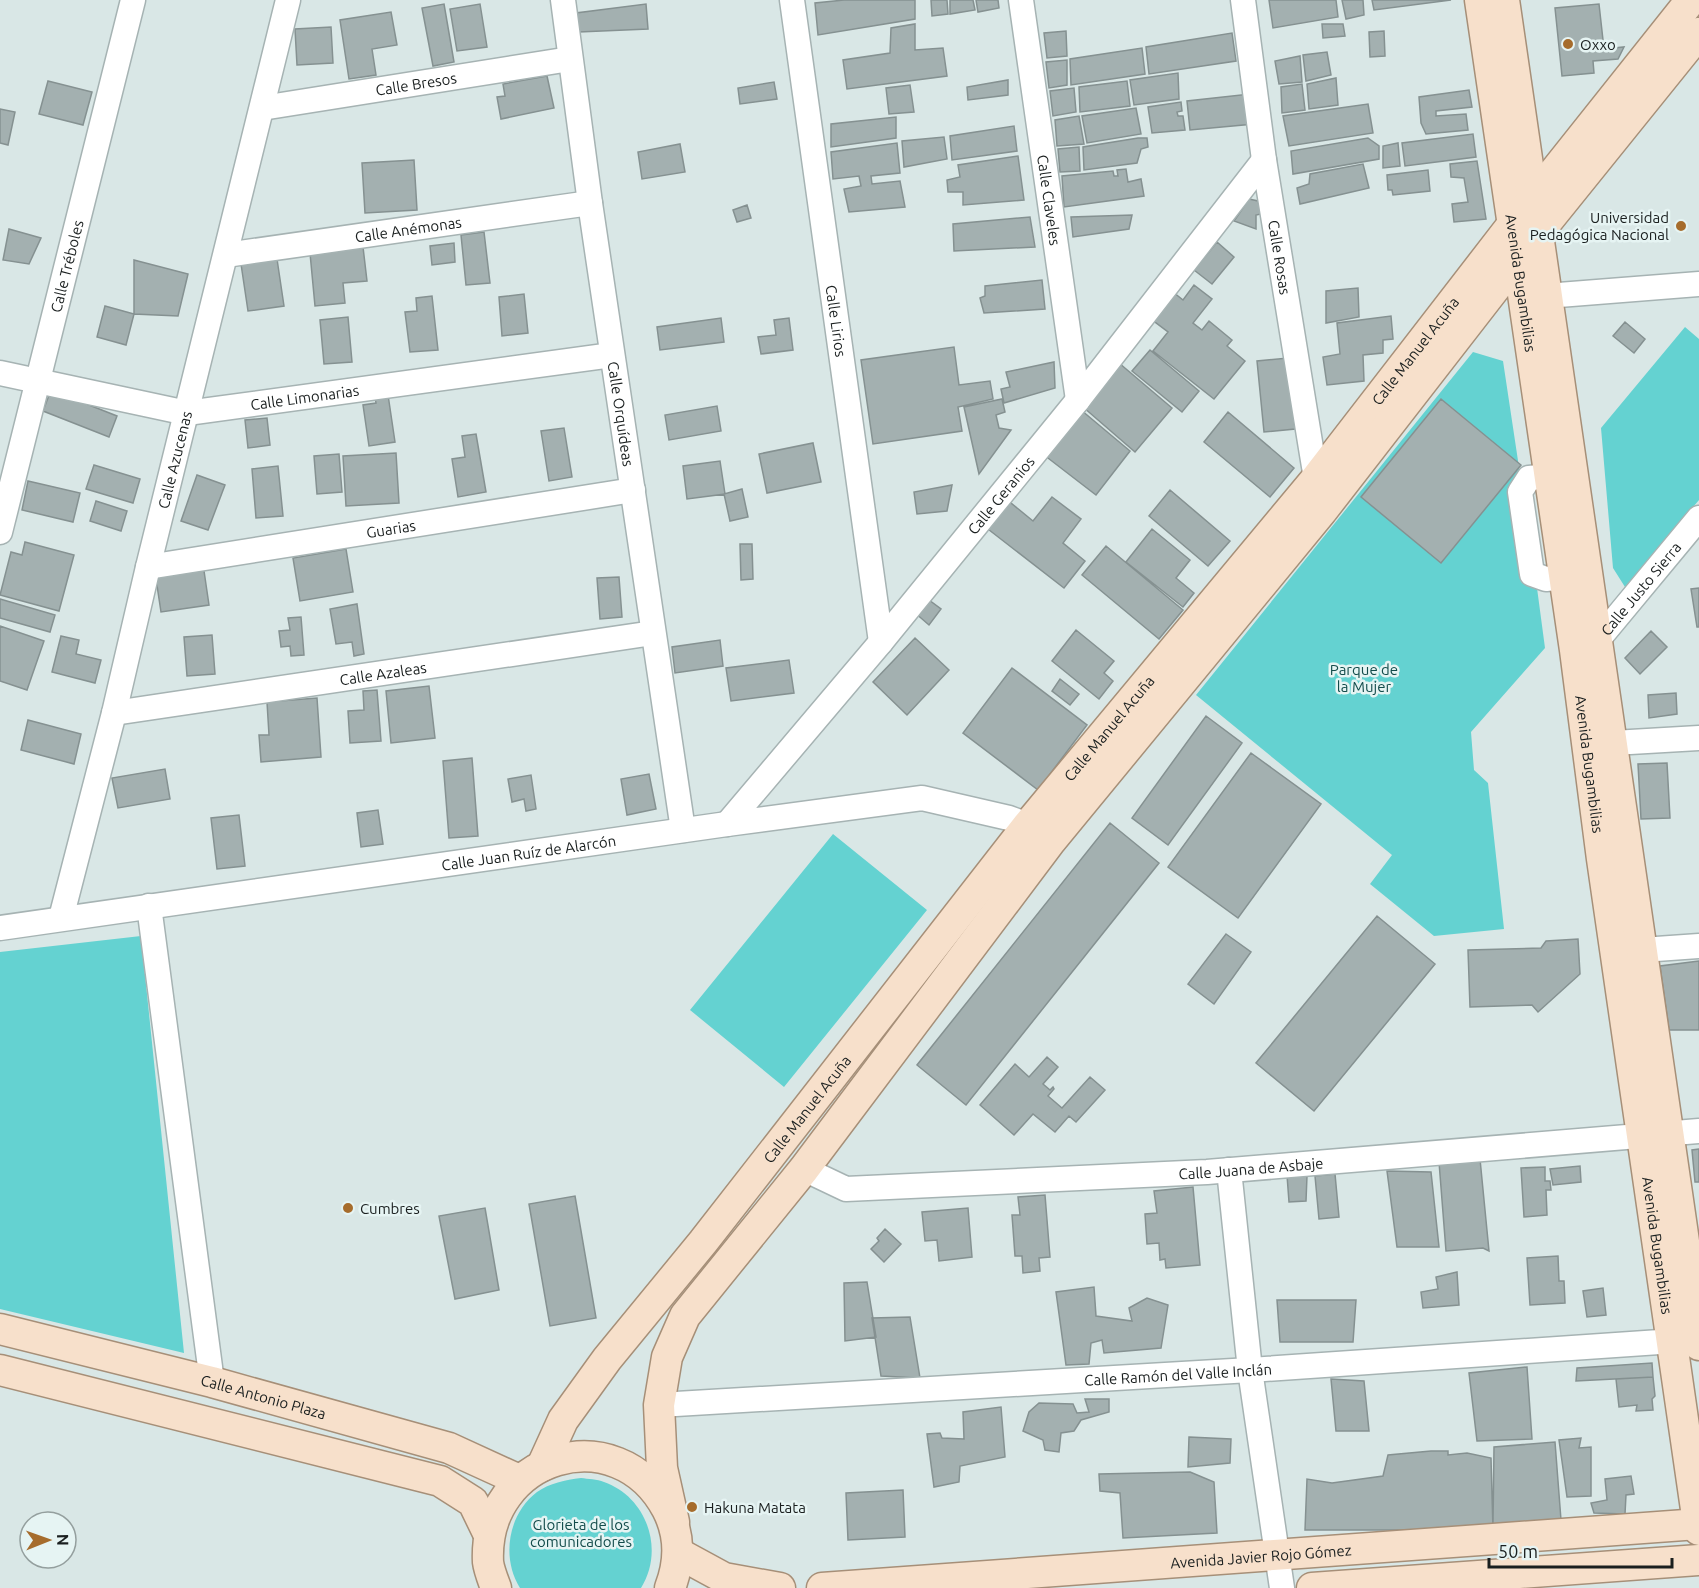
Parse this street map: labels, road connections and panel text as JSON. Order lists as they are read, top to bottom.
{
  "streets": {
    "main road": [
      "Avenida Bugambilias",
      "Calle Manuel Acuña",
      "Calle Antonio Plaza",
      "Avenida Javier Rojo Gómez"
    ],
    "street": [
      "Calle Bresos",
      "Calle Claveles",
      "Calle Anémonas",
      "Calle Rosas",
      "Calle Tréboles",
      "Calle Lirios",
      "Calle Limonarias",
      "Calle Orquídeas",
      "Calle Azucenas",
      "Calle Geranios",
      "Guarias",
      "Calle Justo Sierra",
      "Calle Azaleas",
      "Calle Juan Ruíz de Alarcón",
      "Calle Juana de Asbaje",
      "Calle Ramón del Valle Inclán"
    ]
  },
  "crossings": [
    ["Calle Bresos", "Calle Orquídeas"],
    ["Calle Bresos", "Calle Azucenas"],
    ["Calle Claveles", "Calle Geranios"],
    ["Calle Anémonas", "Calle Orquídeas"],
    ["Calle Anémonas", "Calle Azucenas"],
    ["Calle Rosas", "Calle Manuel Acuña"],
    ["Calle Rosas", "Calle Geranios"],
    ["Calle Tréboles", "Calle Limonarias"],
    ["Avenida Bugambilias", "Calle Manuel Acuña"],
    ["Avenida Bugambilias", "Calle Justo Sierra"],
    ["Avenida Bugambilias", "Calle Juana de Asbaje"],
    ["Avenida Bugambilias", "Calle Ramón del Valle Inclán"],
    ["Avenida Bugambilias", "Avenida Javier Rojo Gómez"],
    ["Calle Lirios", "Calle Geranios"],
    ["Calle Manuel Acuña", "Calle Juan Ruíz de Alarcón"],
    ["Calle Manuel Acuña", "Calle Juana de Asbaje"],
    ["Calle Manuel Acuña", "Calle Ramón del Valle Inclán"],
    ["Calle Manuel Acuña", "Calle Antonio Plaza"],
    ["Calle Limonarias", "Calle Orquídeas"],
    ["Calle Limonarias", "Calle Azucenas"],
    ["Calle Orquídeas", "Guarias"],
    ["Calle Orquídeas", "Calle Azaleas"],
    ["Calle Orquídeas", "Calle Juan Ruíz de Alarcón"],
    ["Calle Azucenas", "Guarias"],
    ["Calle Azucenas", "Calle Azaleas"],
    ["Calle Azucenas", "Calle Juan Ruíz de Alarcón"],
    ["Calle Geranios", "Calle Juan Ruíz de Alarcón"]
  ],
  "parks": ["Parque de la Mujer", "Glorieta de los comunicadores"],
  "places": [
    "Oxxo",
    "Universidad Pedagógica Nacional",
    "Cumbres",
    "Hakuna Matata"
  ],
  "scale_bar": "50 m",
  "north": "right"
}
